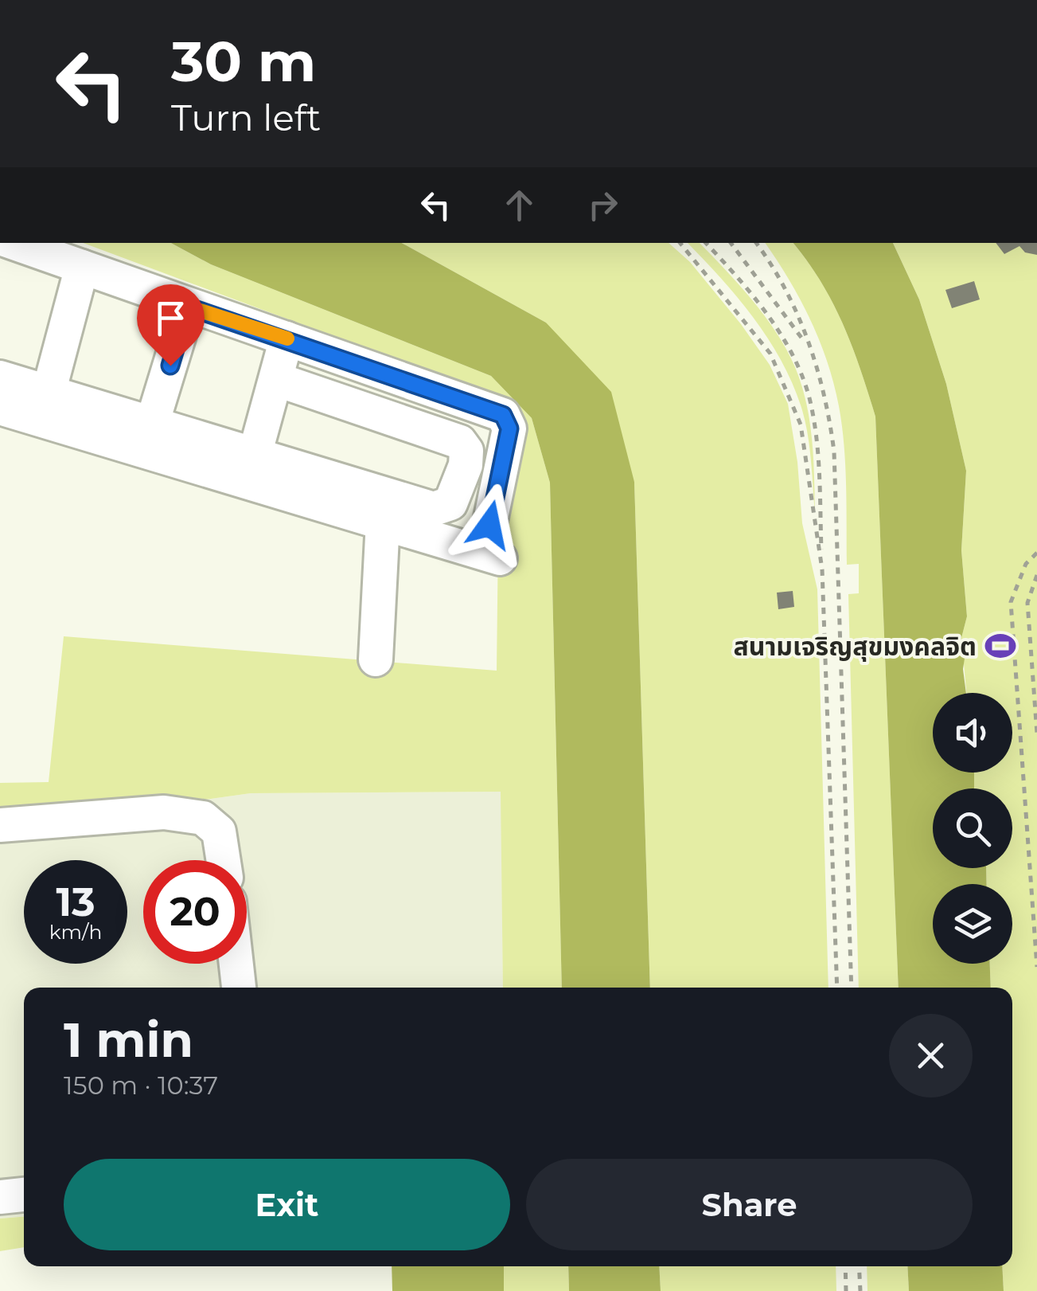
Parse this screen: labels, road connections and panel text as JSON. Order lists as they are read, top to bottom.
{
  "places": {
    "sports": ["สนามเจริญสุขมงคลจิต"]
  },
  "page": {
    "turn": ["30 m", "Turn left"],
    "speed": "13 km/h",
    "limit": "20",
    "heading": ["1 min", "150 m · 10:37"],
    "buttons": ["Exit", "Share"]
  }
}
